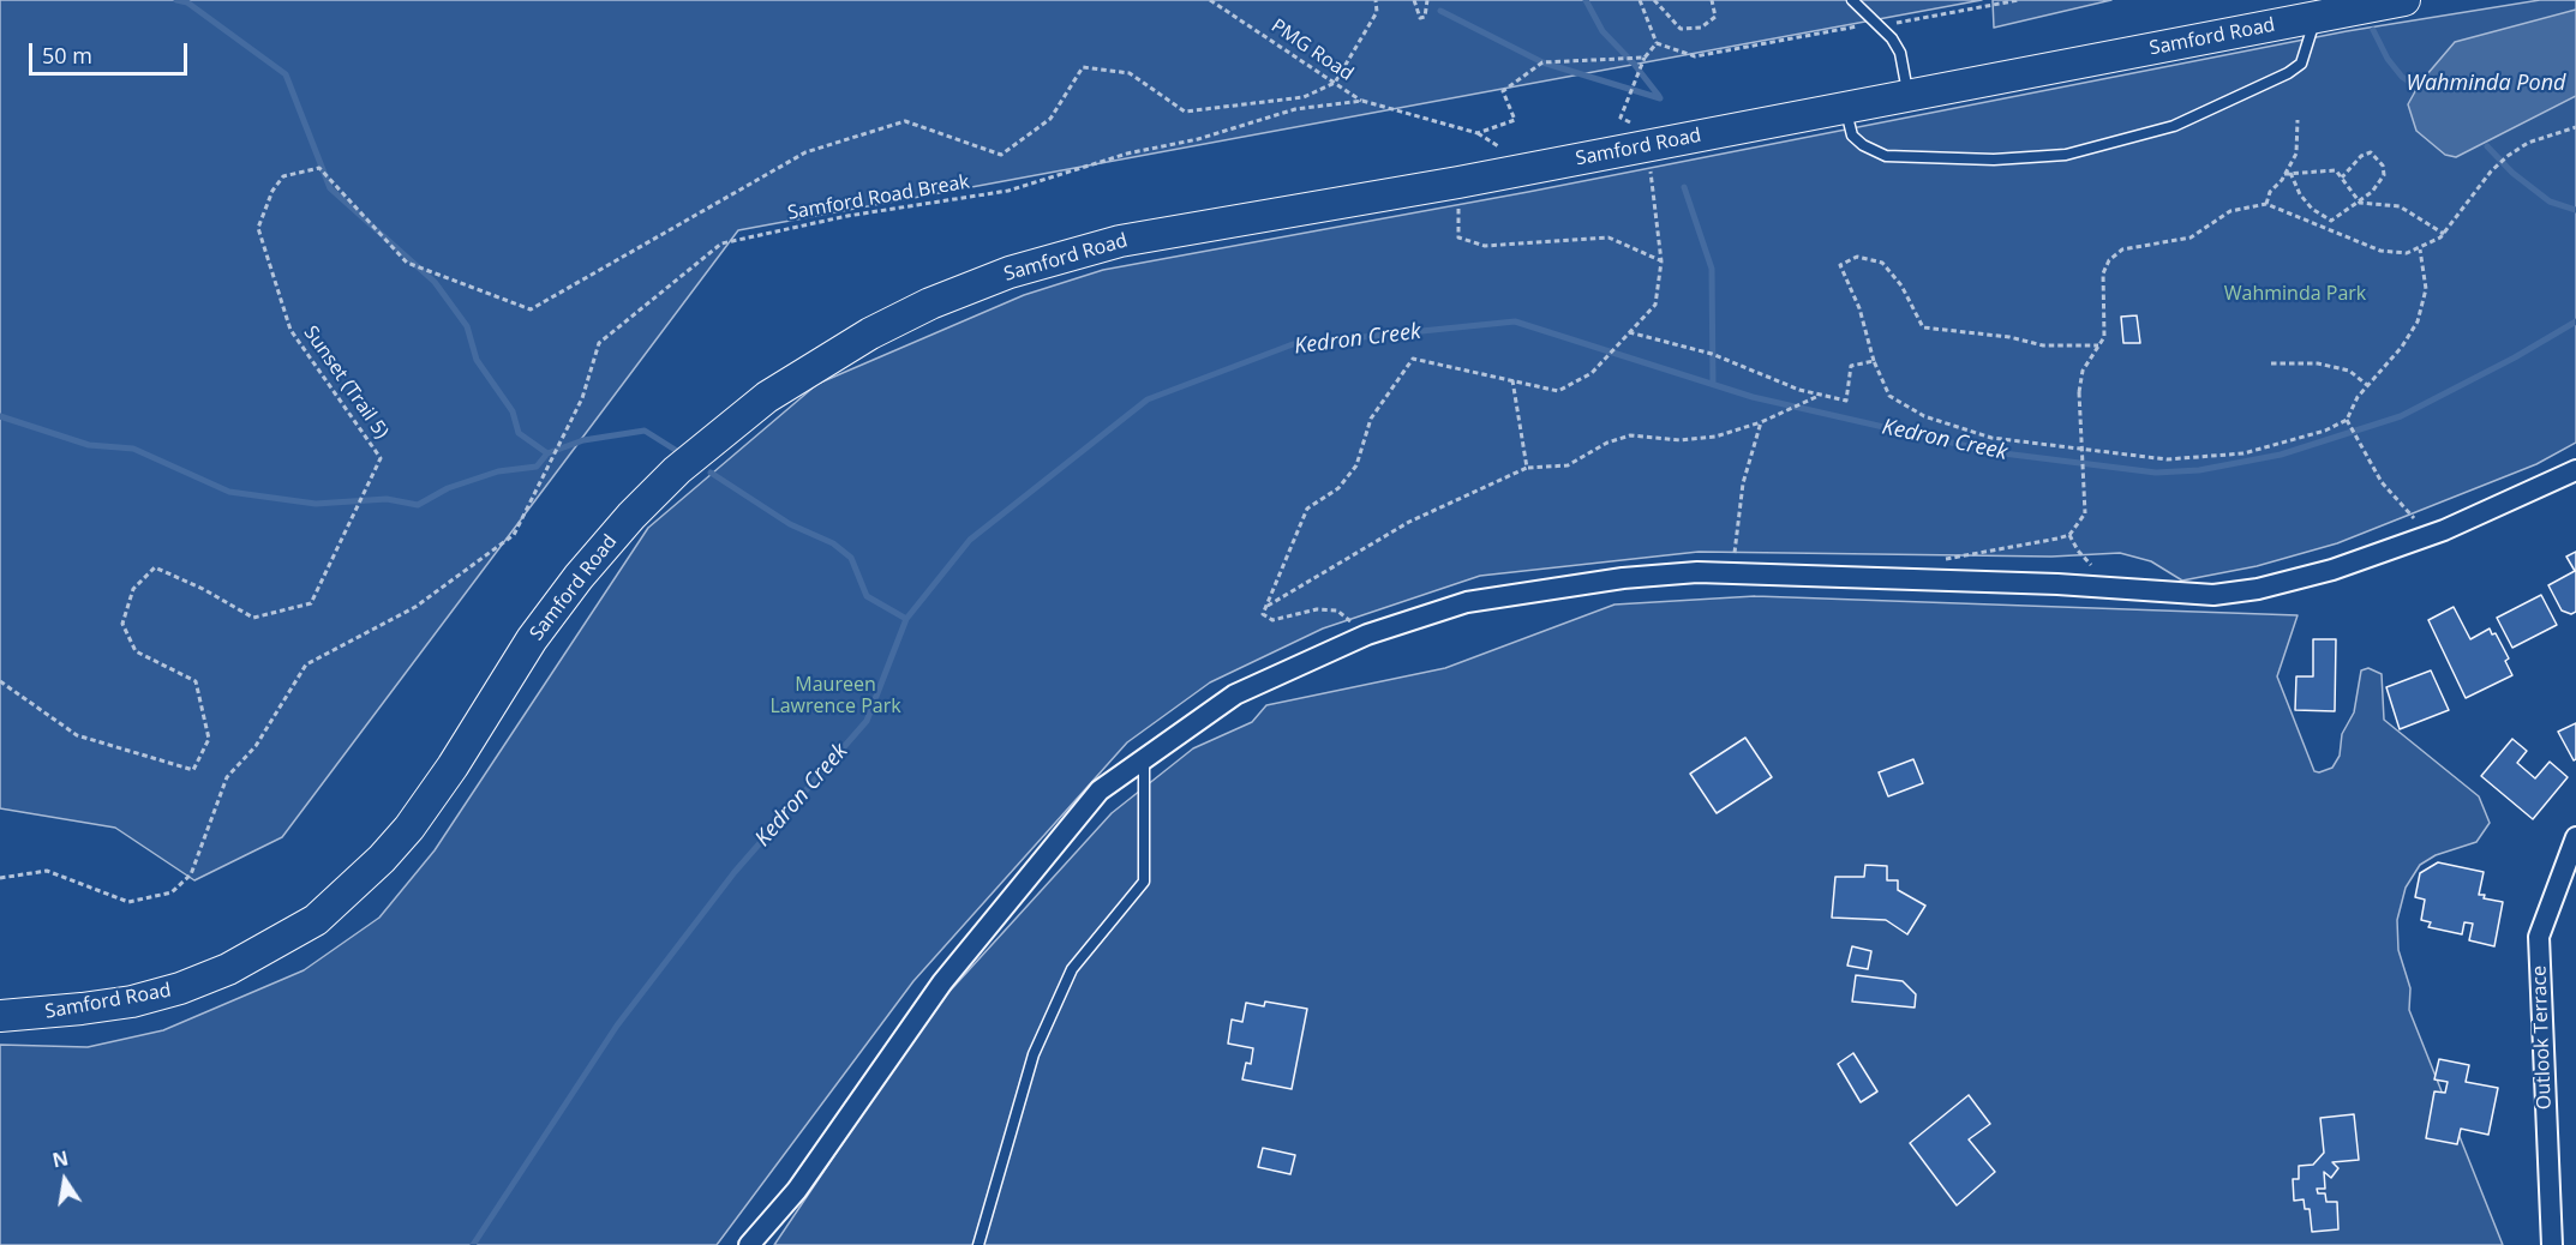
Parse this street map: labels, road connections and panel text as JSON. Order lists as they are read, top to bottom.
{
  "streets": {
    "main road": ["Samford Road"],
    "street": ["Outlook Terrace"],
    "path": ["PMG Road", "Samford Road Break", "Sunset (Trail 5)"]
  },
  "crossings": [
    ["PMG Road", "Samford Road Break"],
    ["PMG Road", "Sunset (Trail 5)"]
  ],
  "water": ["Wahminda Pond", "Kedron Creek"],
  "parks": ["Wahminda Park", "Maureen Lawrence Park"],
  "scale_bar": "50 m",
  "north": "top"
}
